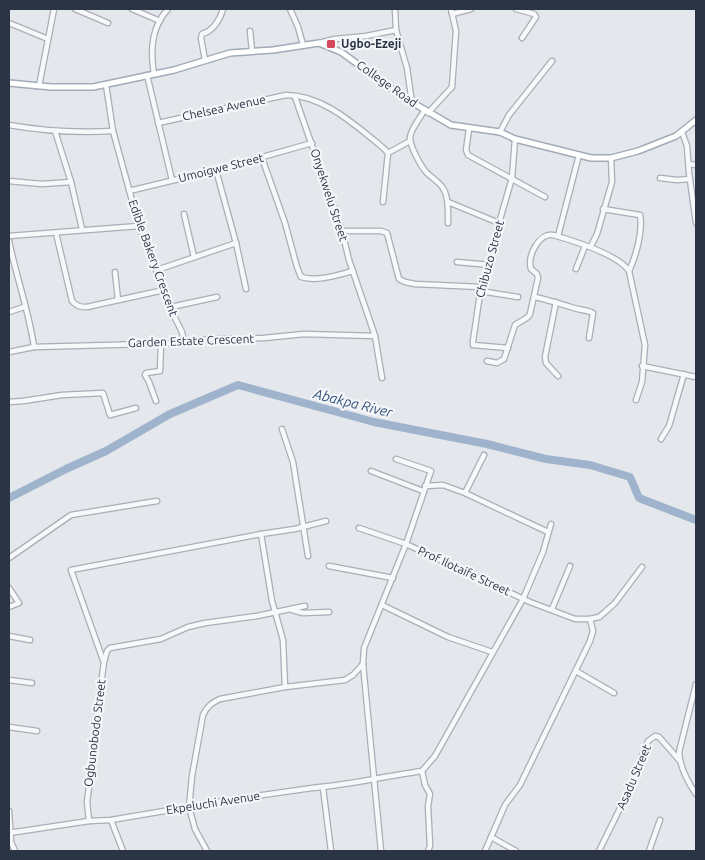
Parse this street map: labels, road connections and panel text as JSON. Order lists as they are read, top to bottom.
{
  "streets": {
    "main road": ["College Road"],
    "street": [
      "Chelsea Avenue",
      "Umoigwe Street",
      "Onyekwelu Street",
      "Edible Bakery Crescent",
      "Chibuzo Street",
      "Garden Estate Crescent",
      "Prof Ilotaife Street",
      "Ogbunobodo Street",
      "Asadu Street",
      "Ekpeluchi Avenue"
    ]
  },
  "crossings": [
    ["College Road", "Edible Bakery Crescent"],
    ["College Road", "Chibuzo Street"],
    ["Chelsea Avenue", "Onyekwelu Street"],
    ["Umoigwe Street", "Onyekwelu Street"],
    ["Umoigwe Street", "Edible Bakery Crescent"],
    ["Onyekwelu Street", "Garden Estate Crescent"],
    ["Edible Bakery Crescent", "Garden Estate Crescent"],
    ["Ogbunobodo Street", "Ekpeluchi Avenue"]
  ],
  "water": ["Abakpa River"],
  "places": {
    "transit": ["Ugbo-Ezeji"]
  }
}
